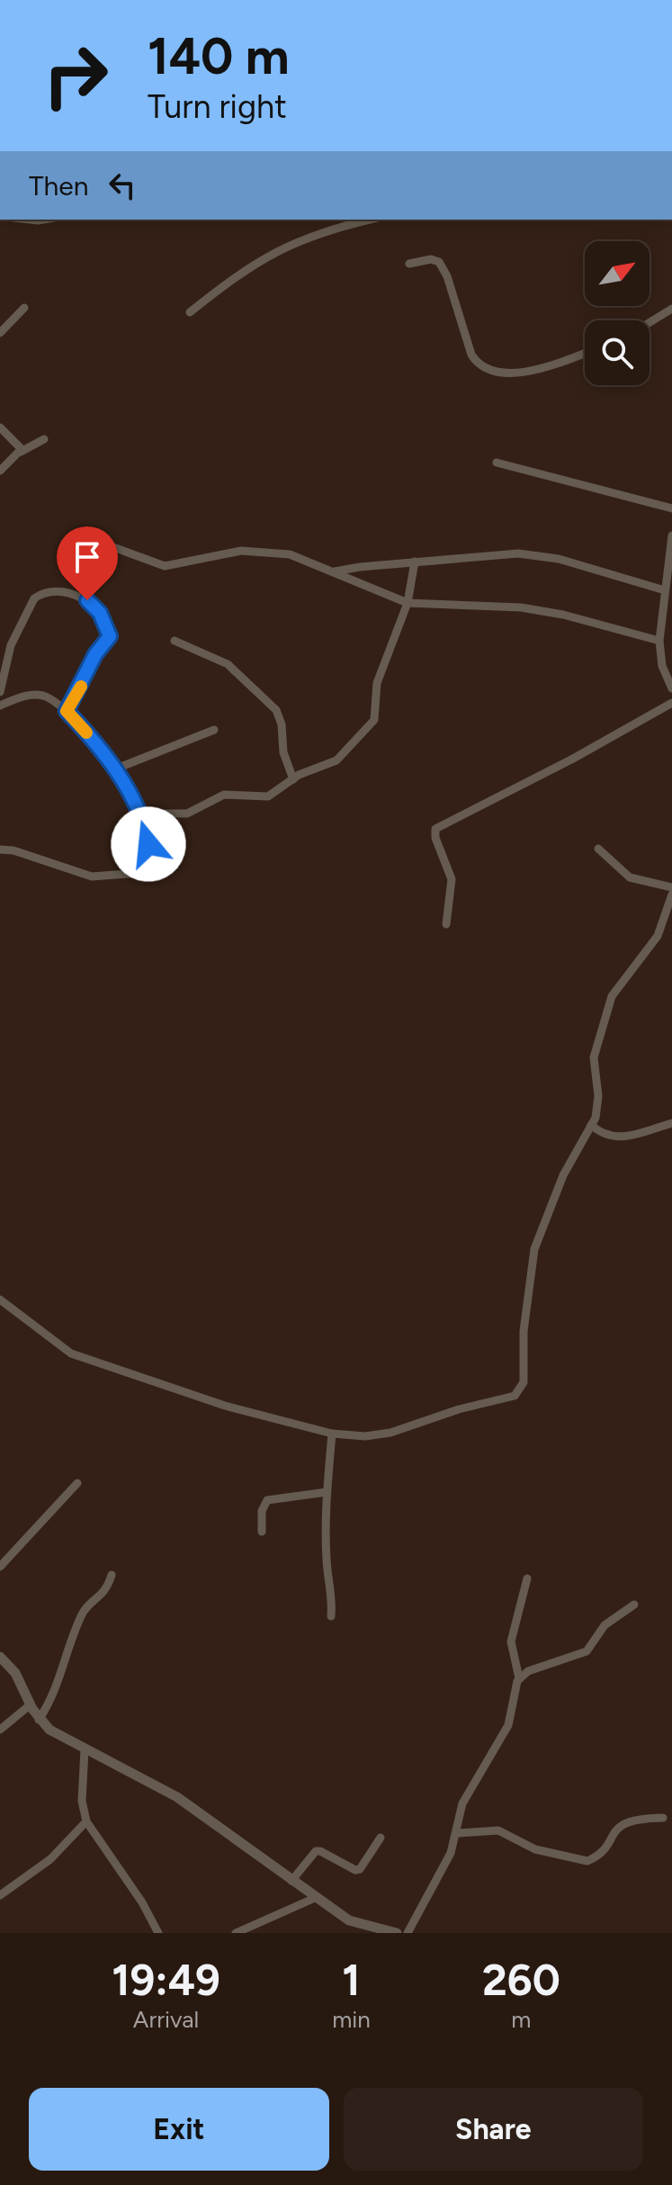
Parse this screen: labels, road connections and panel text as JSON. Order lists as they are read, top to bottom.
{
  "north": "top right",
  "page": {
    "turn": ["140 m", "Turn right"],
    "then": "Then",
    "eta": [
      "19:49",
      "Arrival",
      "1",
      "min",
      "260",
      "m"
    ],
    "buttons": ["Exit", "Share"]
  }
}
